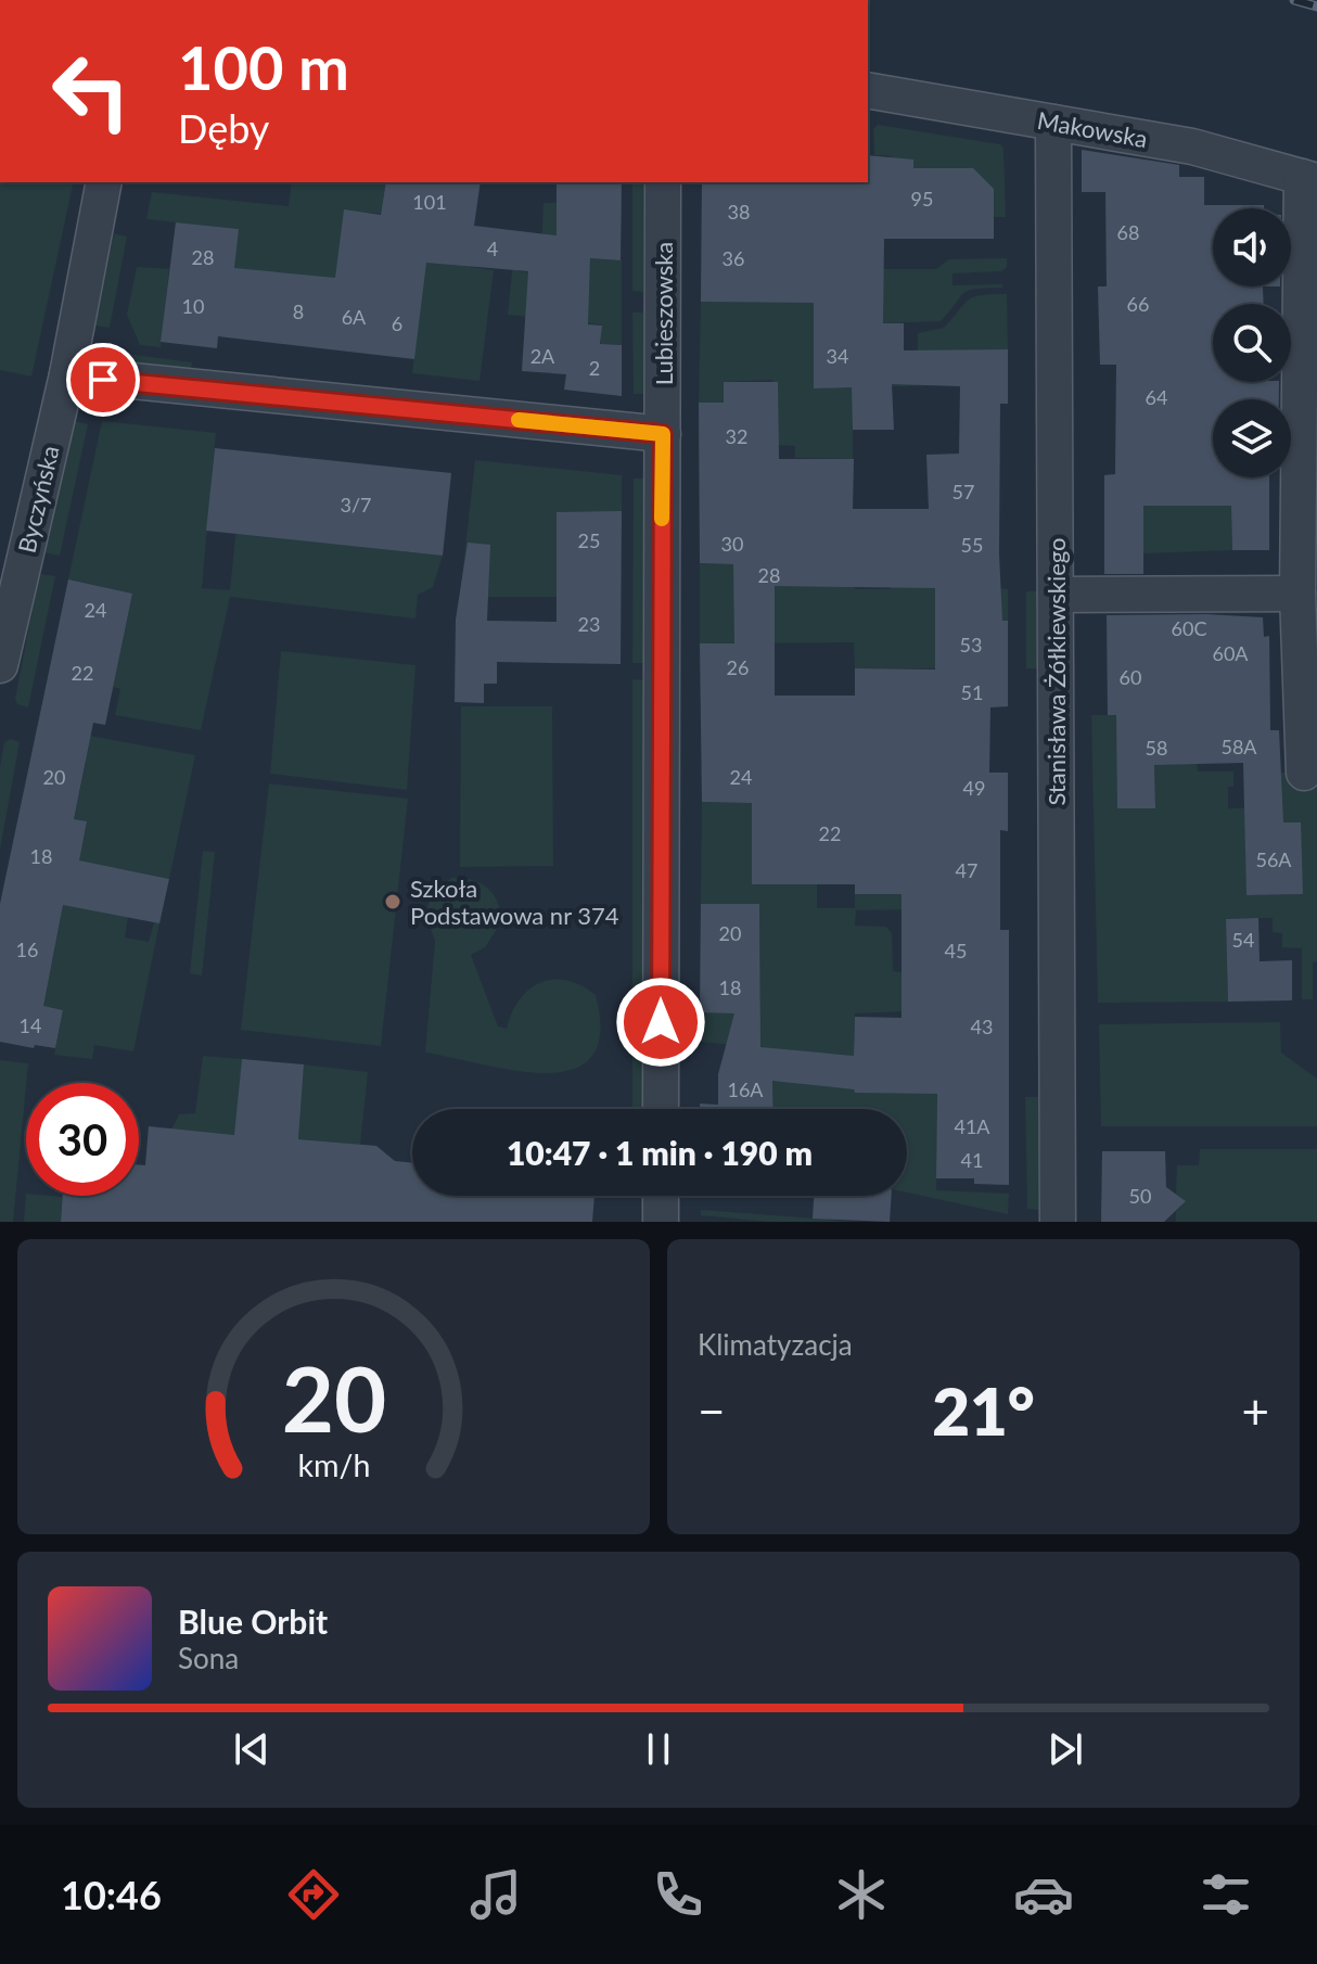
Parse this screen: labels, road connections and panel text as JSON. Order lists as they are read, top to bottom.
{
  "streets": {
    "street": [
      "Makowska",
      "Lubieszowska",
      "Byczyńska",
      "Stanisława Żółkiewskiego"
    ]
  },
  "crossings": [
    ["Makowska", "Stanisława Żółkiewskiego"]
  ],
  "places": ["Szkoła Podstawowa nr 374"],
  "house_numbers": [
    "95",
    "101",
    "38",
    "68",
    "4",
    "28",
    "36",
    "66",
    "10",
    "8",
    "6A",
    "6",
    "2A",
    "34",
    "2",
    "64",
    "32",
    "57",
    "3/7",
    "25",
    "30",
    "55",
    "28",
    "24",
    "23",
    "60C",
    "53",
    "60A",
    "26",
    "22",
    "60",
    "51",
    "58A",
    "58",
    "20",
    "24",
    "49",
    "22",
    "18",
    "56A",
    "47",
    "20",
    "54",
    "16",
    "45",
    "18",
    "14",
    "43",
    "16A",
    "41A",
    "41",
    "50"
  ],
  "page": {
    "turn": ["100 m", "Dęby"],
    "limit": "30",
    "trip": "10:47 · 1 min · 190 m",
    "tile": "Klimatyzacja",
    "heat": ["−", "21°", "+"],
    "song": ["Blue Orbit", "Sona"],
    "tabs": "10:46",
    "gauge": ["20", "km/h"]
  }
}
